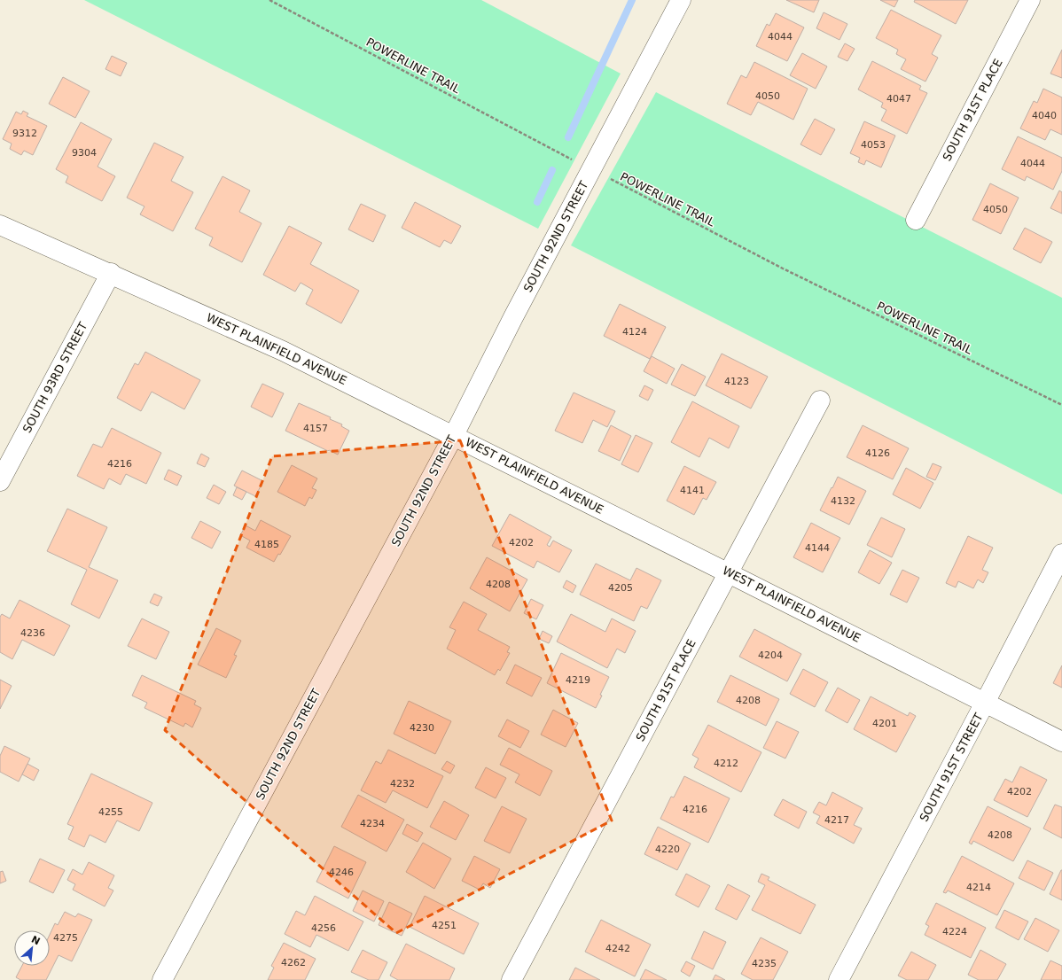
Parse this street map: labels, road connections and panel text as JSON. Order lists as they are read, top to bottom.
{
  "streets": {
    "street": [
      "SOUTH 91ST PLACE",
      "SOUTH 92ND STREET",
      "WEST PLAINFIELD AVENUE",
      "SOUTH 93RD STREET",
      "SOUTH 91ST STREET"
    ],
    "path": ["POWERLINE TRAIL"]
  },
  "crossings": [
    ["POWERLINE TRAIL", "SOUTH 92ND STREET"],
    ["SOUTH 91ST PLACE", "WEST PLAINFIELD AVENUE"],
    ["SOUTH 92ND STREET", "WEST PLAINFIELD AVENUE"],
    ["WEST PLAINFIELD AVENUE", "SOUTH 93RD STREET"],
    ["WEST PLAINFIELD AVENUE", "SOUTH 91ST STREET"]
  ],
  "house_numbers": [
    "4044",
    "4050",
    "4047",
    "4040",
    "9312",
    "4053",
    "9304",
    "4044",
    "4050",
    "4124",
    "4123",
    "4157",
    "4126",
    "4216",
    "4141",
    "4132",
    "4202",
    "4185",
    "4144",
    "4208",
    "4205",
    "4236",
    "4204",
    "4219",
    "4208",
    "4201",
    "4230",
    "4212",
    "4232",
    "4202",
    "4216",
    "4255",
    "4217",
    "4234",
    "4208",
    "4220",
    "4246",
    "4214",
    "4251",
    "4256",
    "4224",
    "4275",
    "4242",
    "4262",
    "4235"
  ],
  "north": "top right"
}
